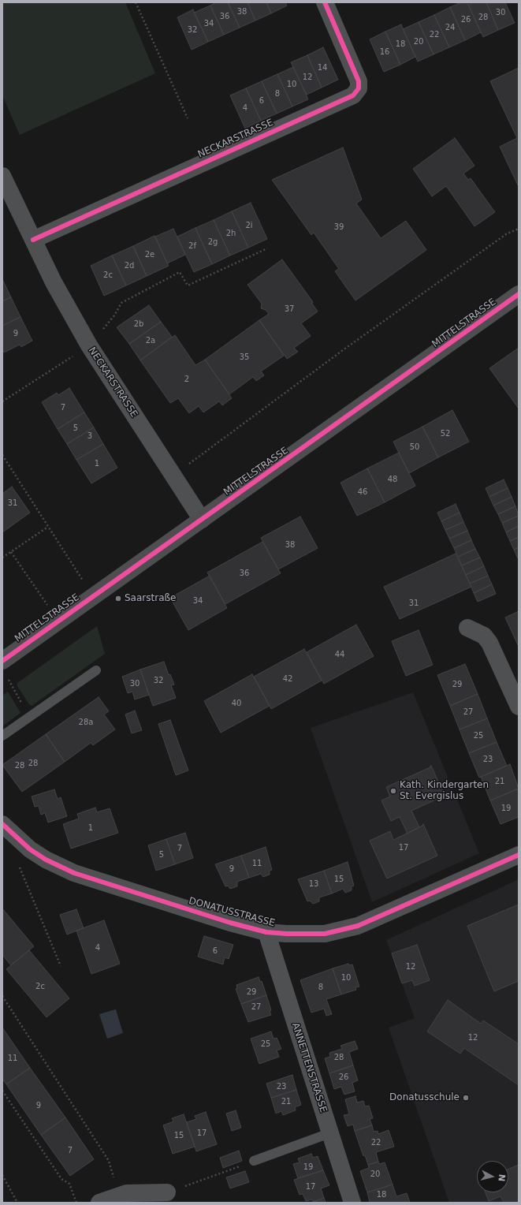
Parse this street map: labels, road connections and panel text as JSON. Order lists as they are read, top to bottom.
{
  "streets": {
    "main road": ["MITTELSTRASSE"],
    "street": ["NECKARSTRASSE", "DONATUSSTRASSE", "ANNETTENSTRASSE"]
  },
  "crossings": [
    ["NECKARSTRASSE", "MITTELSTRASSE"],
    ["DONATUSSTRASSE", "ANNETTENSTRASSE"]
  ],
  "places": ["Saarstraße", "Kath. Kindergarten St. Evergislus", "Donatusschule"],
  "house_numbers": [
    "38",
    "30",
    "36",
    "28",
    "26",
    "34",
    "24",
    "32",
    "22",
    "20",
    "18",
    "16",
    "14",
    "12",
    "10",
    "8",
    "6",
    "4",
    "2i",
    "39",
    "2h",
    "2g",
    "2f",
    "2e",
    "2d",
    "2c",
    "37",
    "2b",
    "9",
    "2a",
    "35",
    "2",
    "7",
    "5",
    "52",
    "3",
    "50",
    "1",
    "48",
    "46",
    "31",
    "38",
    "36",
    "34",
    "31",
    "44",
    "42",
    "32",
    "30",
    "29",
    "40",
    "27",
    "28a",
    "25",
    "23",
    "28",
    "28",
    "21",
    "19",
    "1",
    "17",
    "7",
    "5",
    "11",
    "9",
    "15",
    "13",
    "4",
    "6",
    "12",
    "10",
    "2c",
    "8",
    "29",
    "27",
    "12",
    "25",
    "28",
    "11",
    "26",
    "23",
    "21",
    "9",
    "17",
    "15",
    "22",
    "7",
    "19",
    "20",
    "17",
    "18"
  ],
  "north": "right"
}
